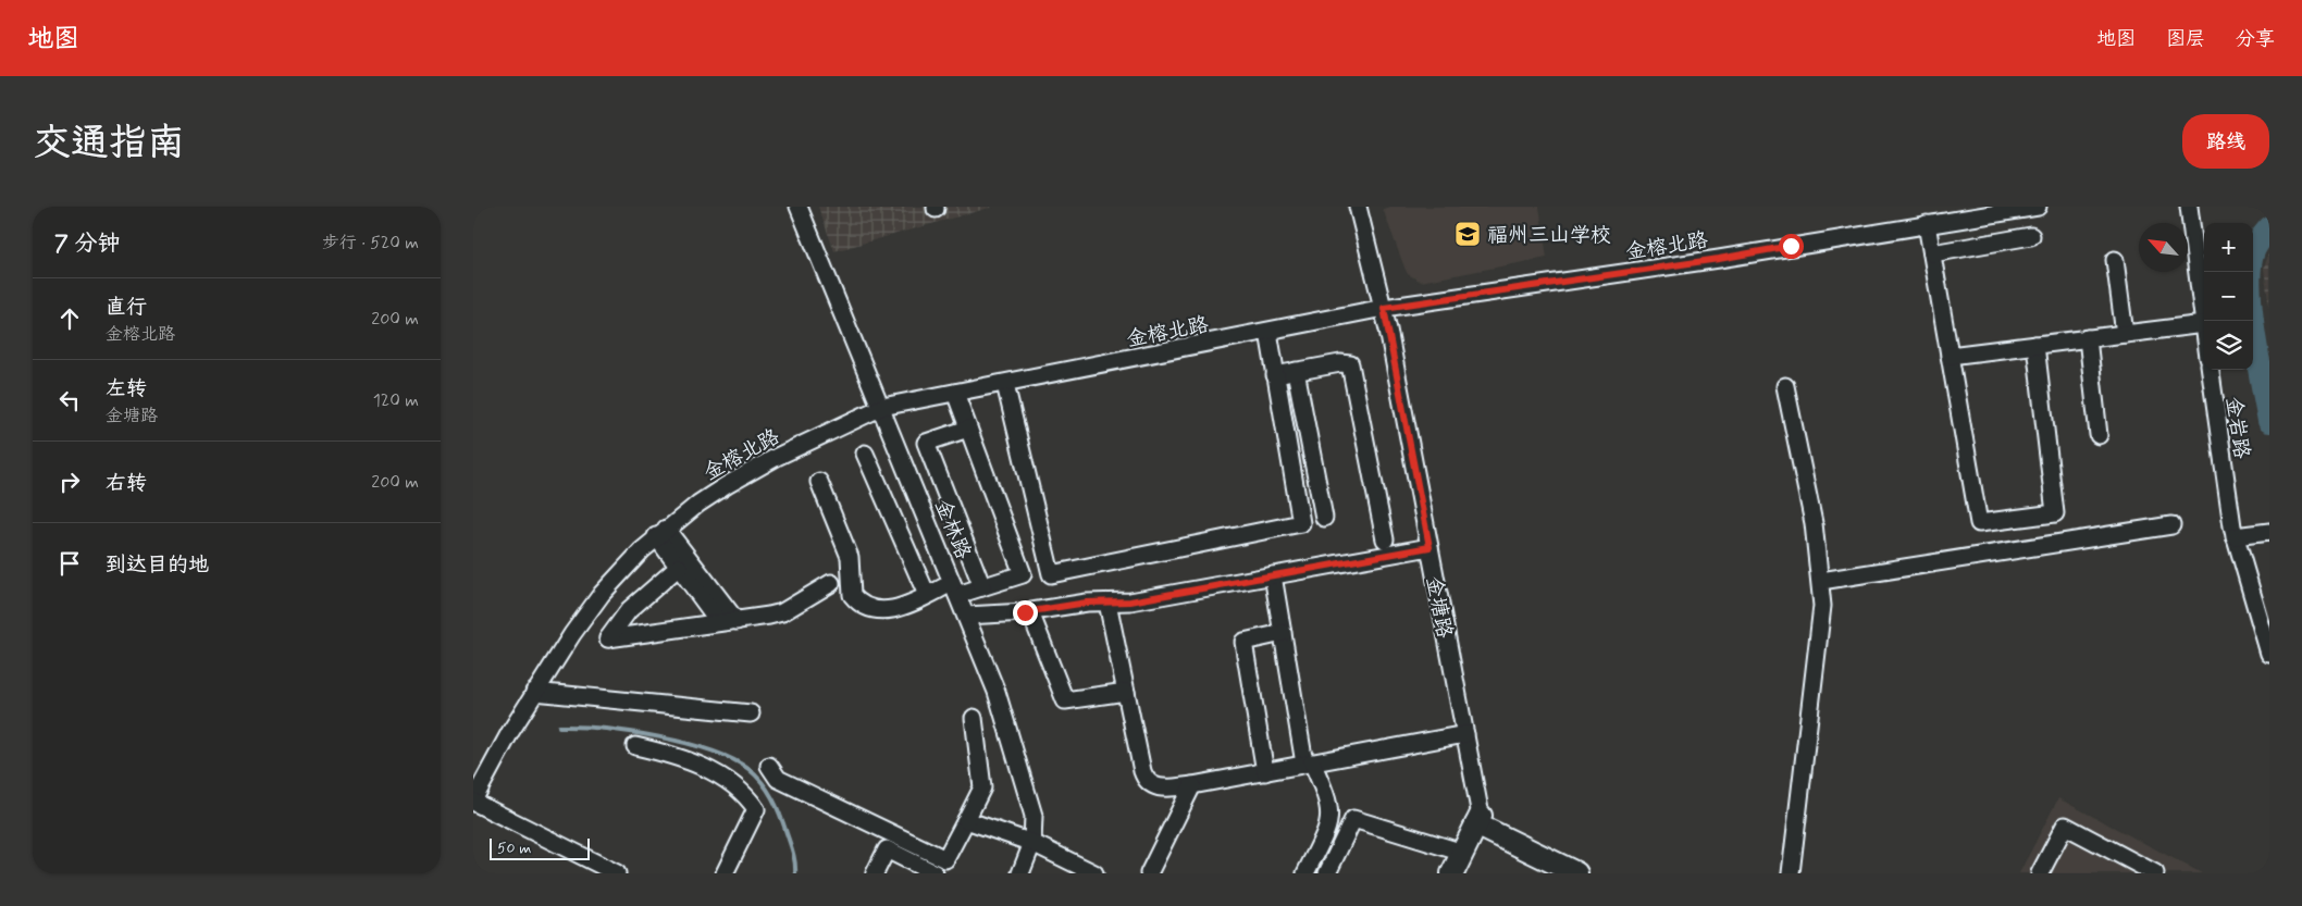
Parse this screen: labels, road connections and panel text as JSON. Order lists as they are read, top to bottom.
{
  "streets": {
    "street": [
      "金榕北路",
      "金岩路",
      "金林路",
      "金塘路"
    ]
  },
  "crossings": [
    ["金榕北路", "金林路"],
    ["金榕北路", "金塘路"]
  ],
  "places": {
    "school or university": ["福州三山学校"]
  },
  "scale_bar": "50 m",
  "north": "top left",
  "page": {
    "header": "地图",
    "nav": ["地图", "图层", "分享"],
    "buttons": "路线",
    "title": "交通指南",
    "heading": ["7 分钟", "步行 · 520 m"],
    "map_buttons": ["+", "−"],
    "list": [
      ["直行", "金榕北路", "200 m"],
      ["左转", "金塘路", "120 m"],
      ["右转", "200 m"],
      "到达目的地"
    ],
    "scale": "50 m"
  }
}
